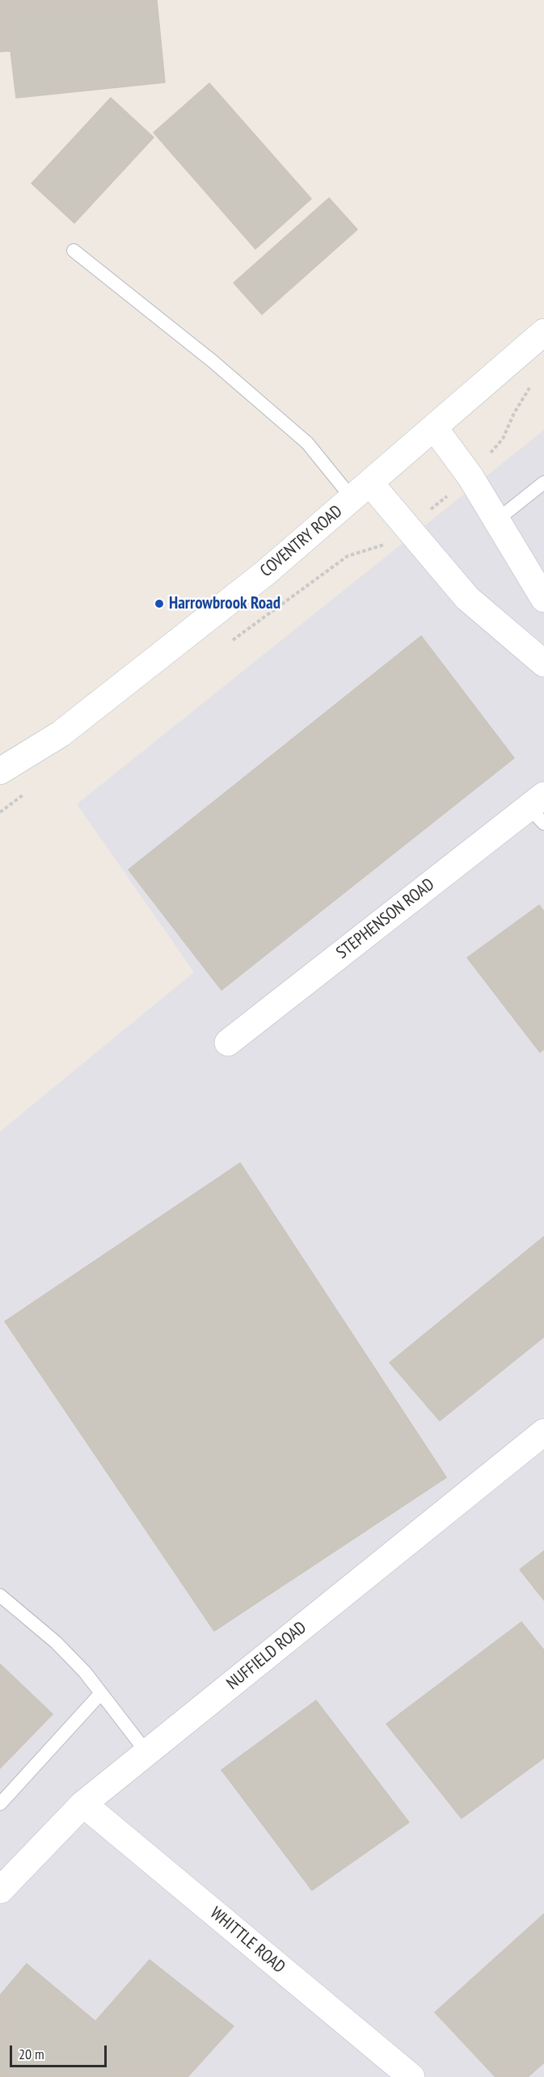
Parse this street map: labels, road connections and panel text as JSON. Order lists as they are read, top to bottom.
{
  "streets": {
    "street": [
      "COVENTRY ROAD",
      "STEPHENSON ROAD",
      "NUFFIELD ROAD",
      "WHITTLE ROAD"
    ]
  },
  "crossings": [
    ["NUFFIELD ROAD", "WHITTLE ROAD"]
  ],
  "places": ["Harrowbrook Road"],
  "scale_bar": "20 m"
}
